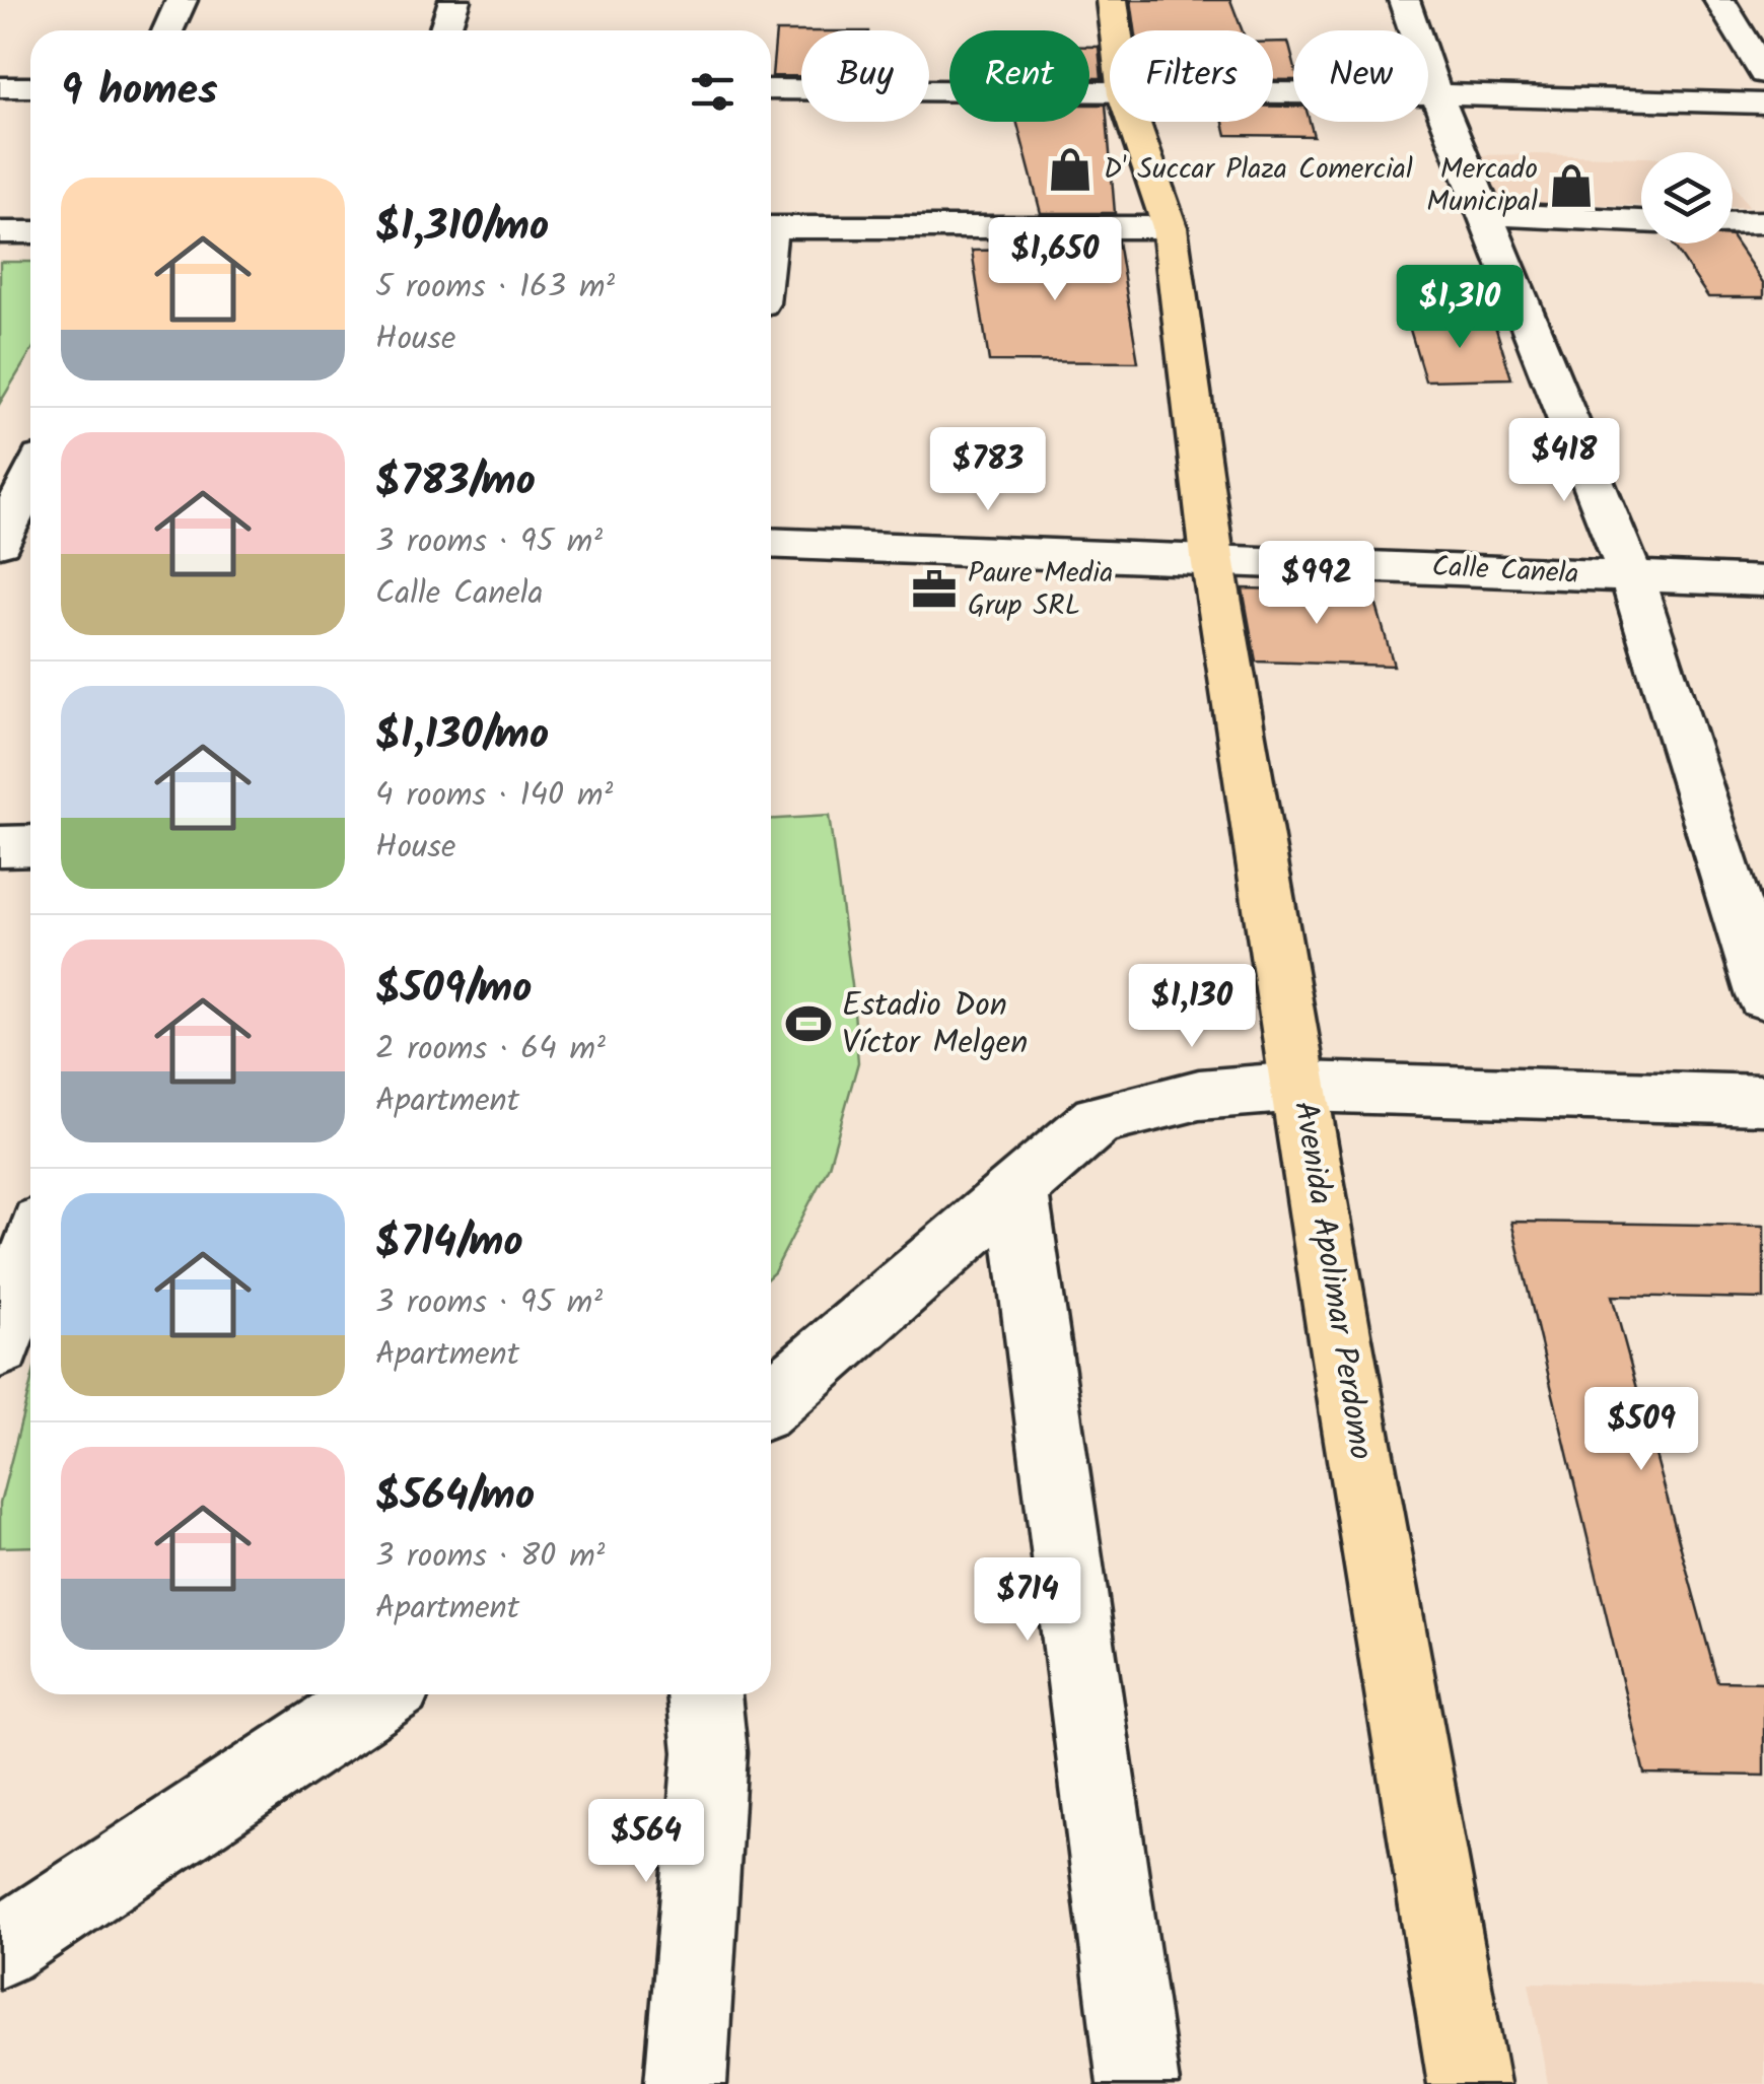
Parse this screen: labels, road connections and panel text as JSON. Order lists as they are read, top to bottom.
{
  "streets": {
    "main road": ["Avenida Apolimar Perdomo"],
    "street": ["Calle Canela"]
  },
  "crossings": [
    ["Calle Canela", "Avenida Apolimar Perdomo"]
  ],
  "places": {
    "shop": ["D' Succar Plaza Comercial", "Mercado Municipal"],
    "office": ["Paure Media Grup SRL"],
    "sports": ["Estadio Don Víctor Melgen"]
  },
  "page": {
    "chip": [
      "Buy",
      "Rent",
      "Filters",
      "New"
    ],
    "heading": "9 homes",
    "list": [
      {
        "name": "$1,310/mo",
        "note": "5 rooms · 163 m² · House"
      },
      {
        "name": "$783/mo",
        "note": "3 rooms · 95 m² · Calle Canela"
      },
      {
        "name": "$1,130/mo",
        "note": "4 rooms · 140 m² · House"
      },
      {
        "name": "$509/mo",
        "note": "2 rooms · 64 m² · Apartment"
      },
      {
        "name": "$714/mo",
        "note": "3 rooms · 95 m² · Apartment"
      },
      {
        "name": "$564/mo",
        "note": "3 rooms · 80 m² · Apartment"
      }
    ],
    "price": [
      "$1,650",
      "$1,310",
      "$418",
      "$783",
      "$992",
      "$1,130",
      "$509",
      "$714",
      "$564"
    ]
  }
}
